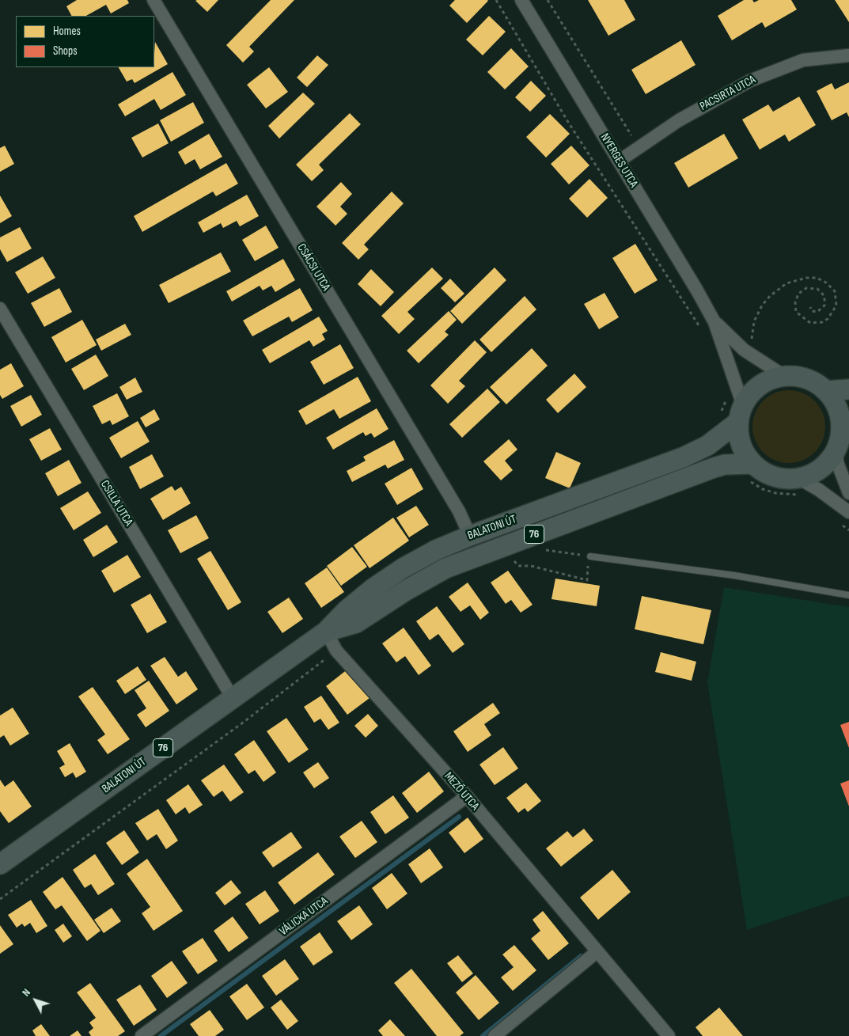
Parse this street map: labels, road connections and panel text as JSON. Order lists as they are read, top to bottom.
{
  "streets": {
    "main road": ["BALATONI ÚT", "76"],
    "street": [
      "PACSIRTA UTCA",
      "NYERGES UTCA",
      "CSÁCSI UTCA",
      "CSILLA UTCA",
      "MEZŐ UTCA",
      "VÁLICKA UTCA"
    ]
  },
  "crossings": [
    ["PACSIRTA UTCA", "NYERGES UTCA"],
    ["NYERGES UTCA", "BALATONI ÚT"],
    ["NYERGES UTCA", "76"],
    ["CSÁCSI UTCA", "BALATONI ÚT"],
    ["CSILLA UTCA", "BALATONI ÚT"],
    ["BALATONI ÚT", "76"],
    ["BALATONI ÚT", "MEZŐ UTCA"],
    ["MEZŐ UTCA", "VÁLICKA UTCA"]
  ],
  "legend": ["Homes", "Shops"],
  "north": "top left"
}
